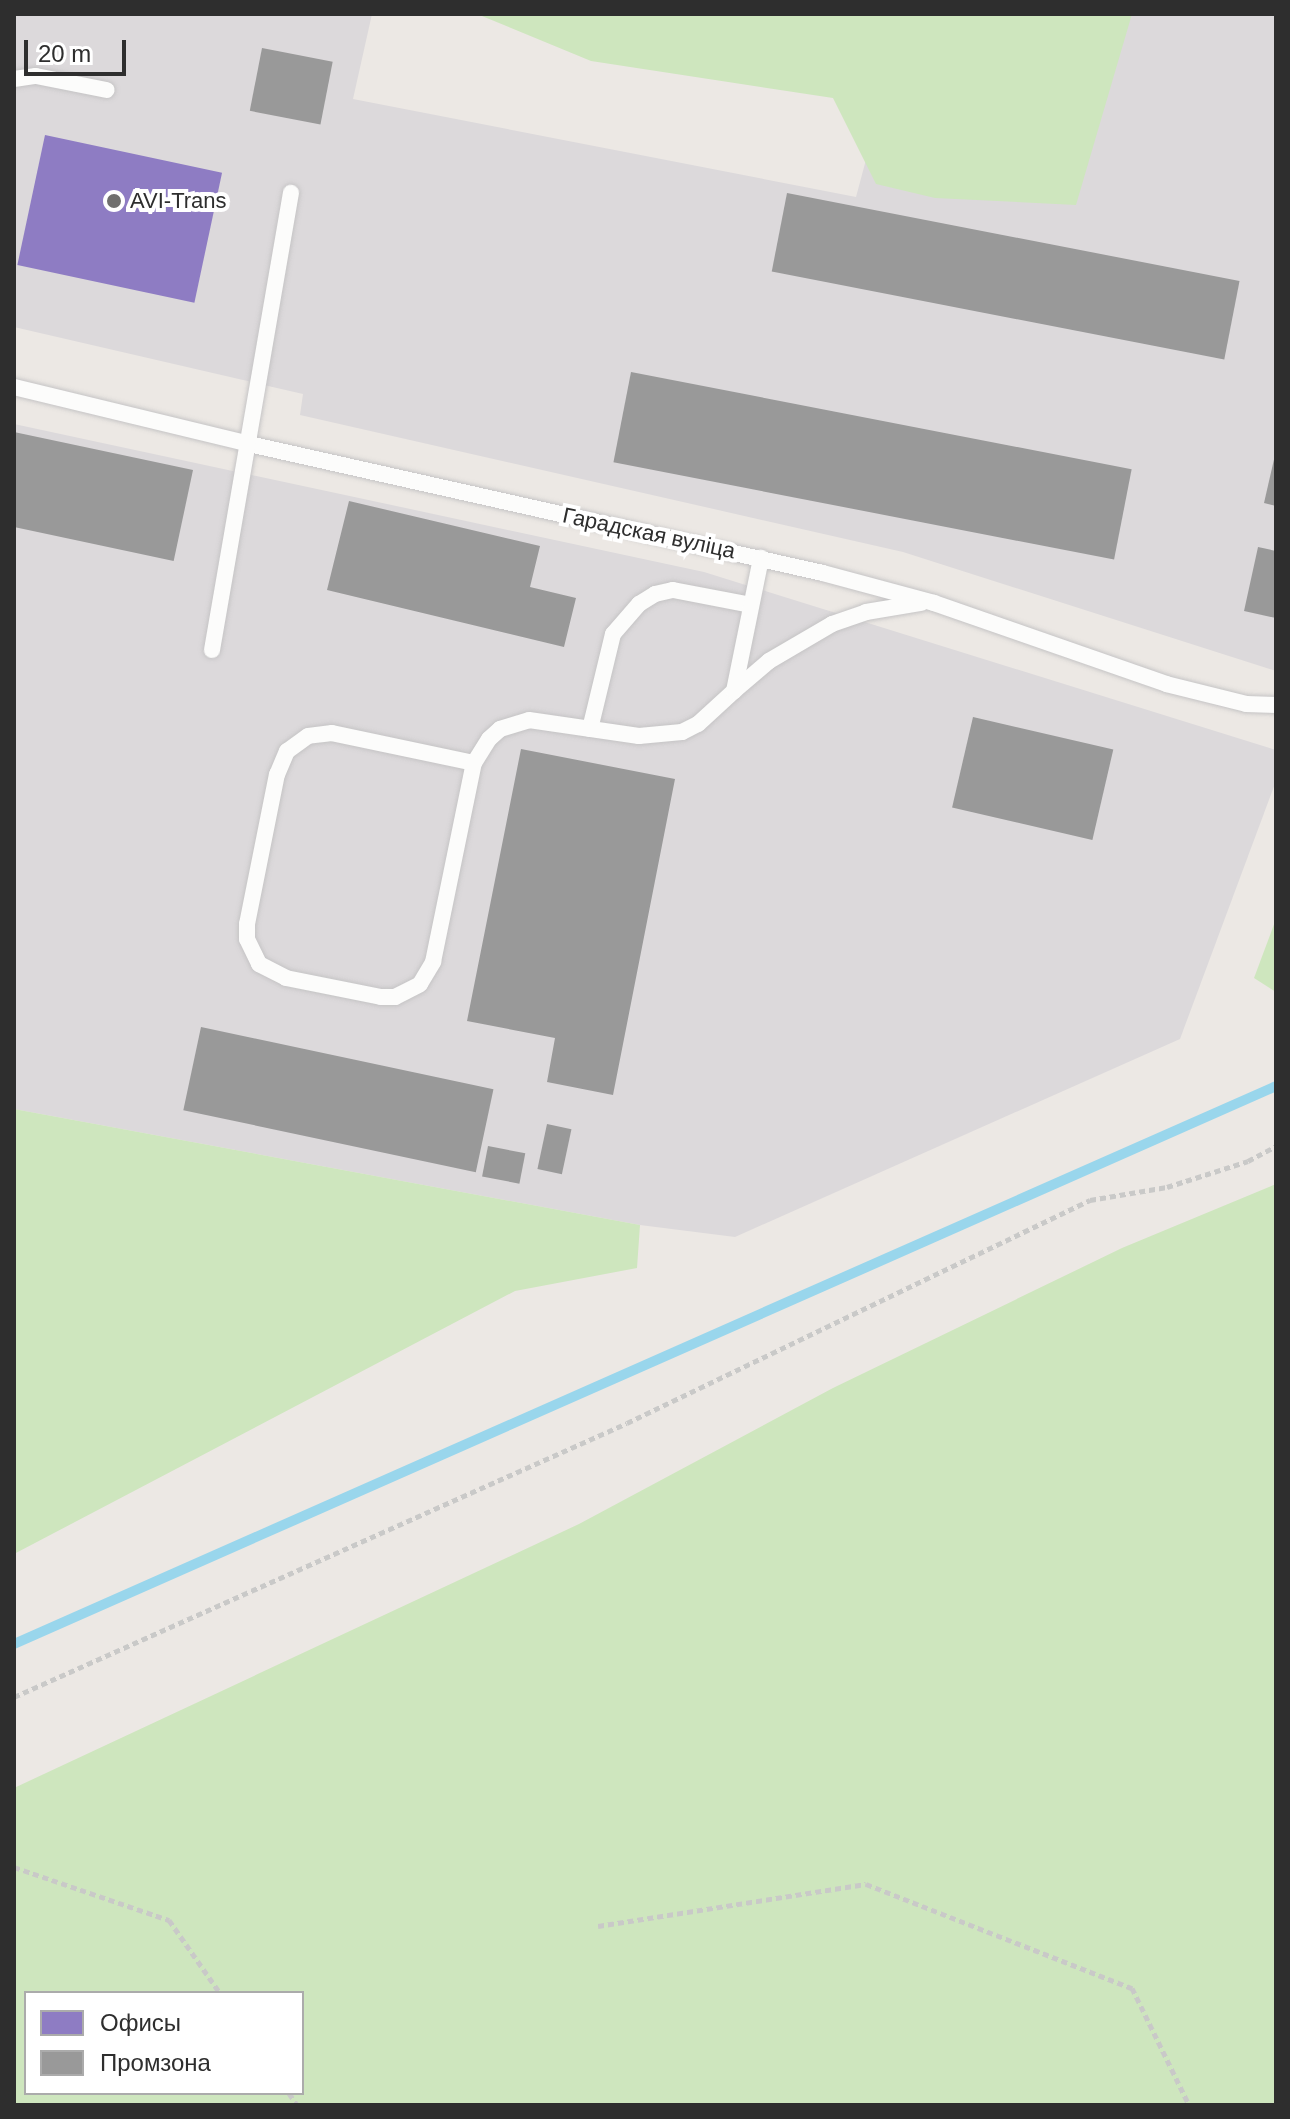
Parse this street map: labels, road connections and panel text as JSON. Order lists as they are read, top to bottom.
{
  "streets": {
    "lane": ["Гарадская вуліца"]
  },
  "places": ["AVI-Trans"],
  "legend": ["Офисы", "Промзона"],
  "scale_bar": "20 m"
}
